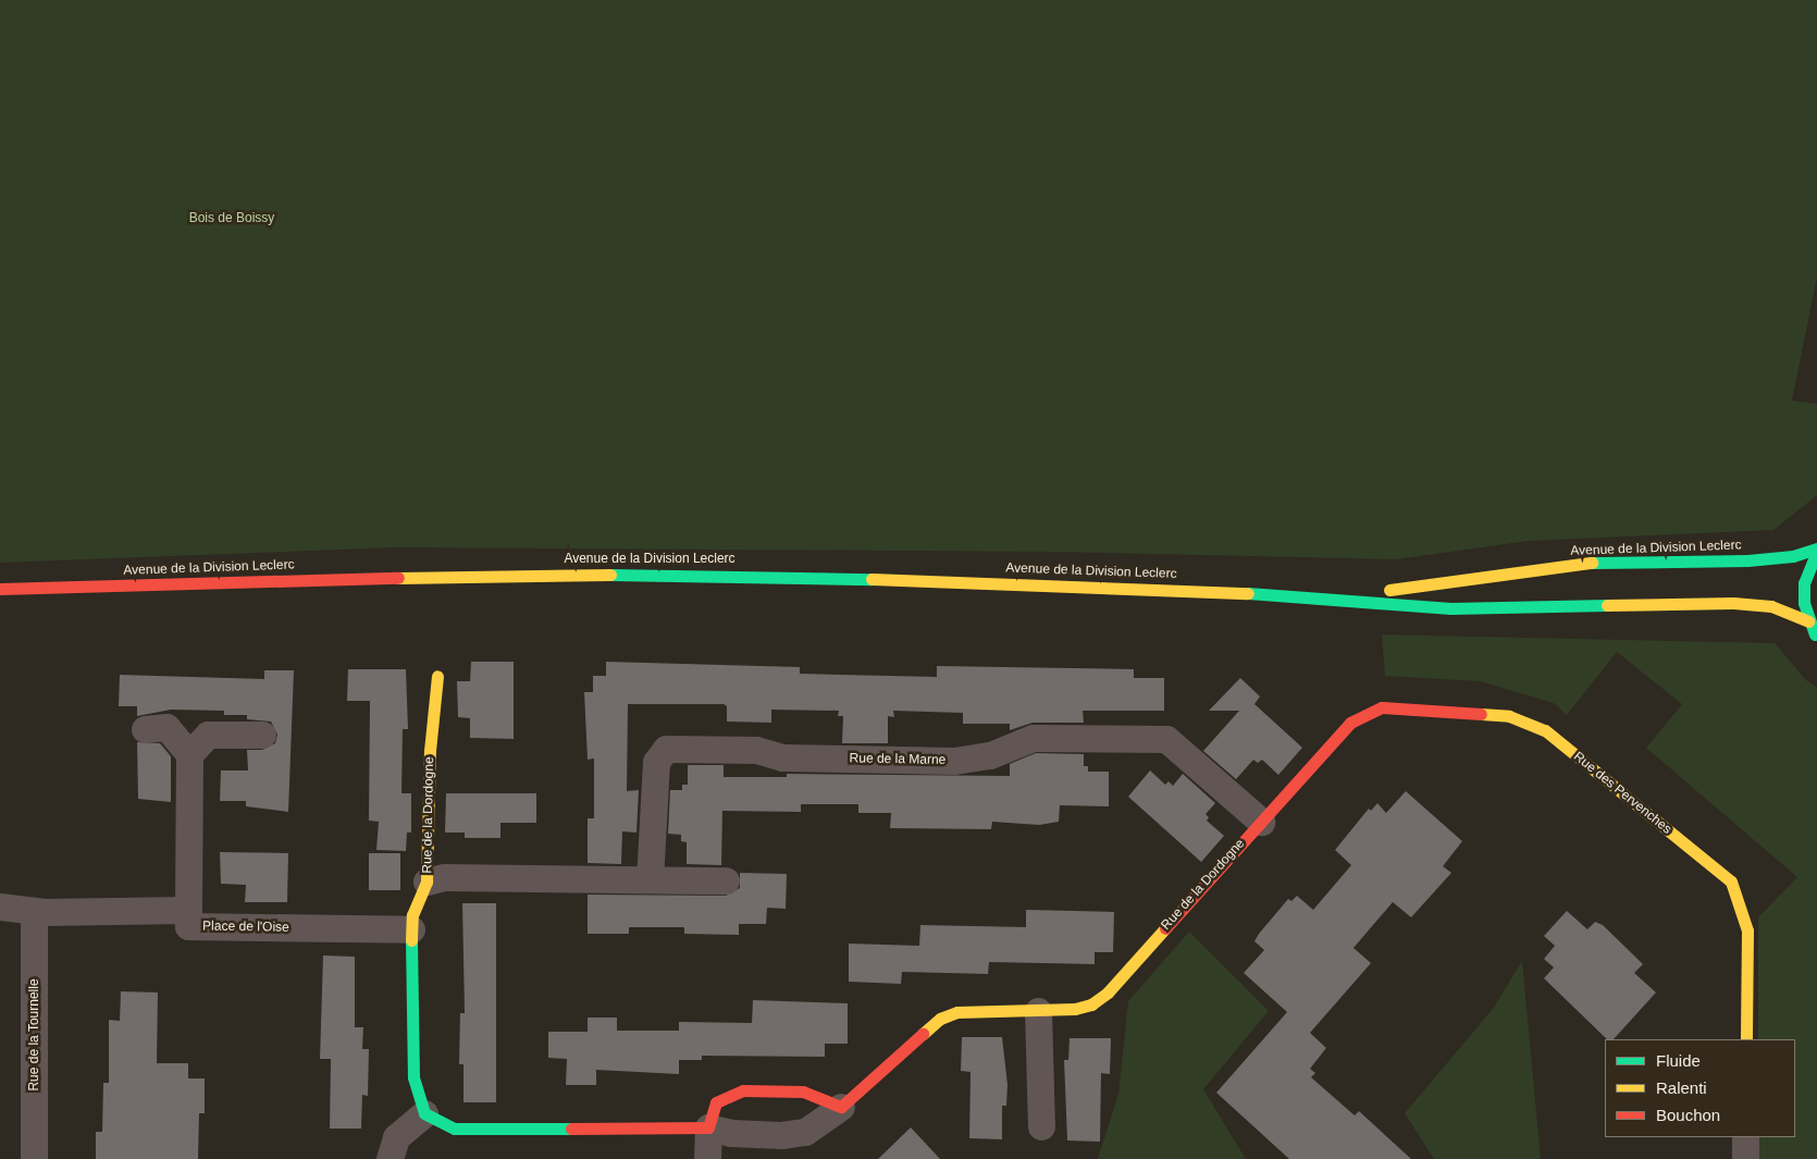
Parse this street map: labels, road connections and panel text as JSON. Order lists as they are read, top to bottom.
{
  "streets": {
    "main road": ["Avenue de la Division Leclerc", "Rue des Pervenches", "Rue de la Dordogne"],
    "street": ["Rue de la Marne", "Place de l'Oise", "Rue de la Tournelle"]
  },
  "crossings": [
    ["Rue de la Marne", "Rue de la Dordogne"],
    ["Rue des Pervenches", "Rue de la Dordogne"],
    ["Rue de la Dordogne", "Place de l'Oise"]
  ],
  "parks": ["Bois de Boissy"],
  "legend": ["Fluide", "Ralenti", "Bouchon"]
}
